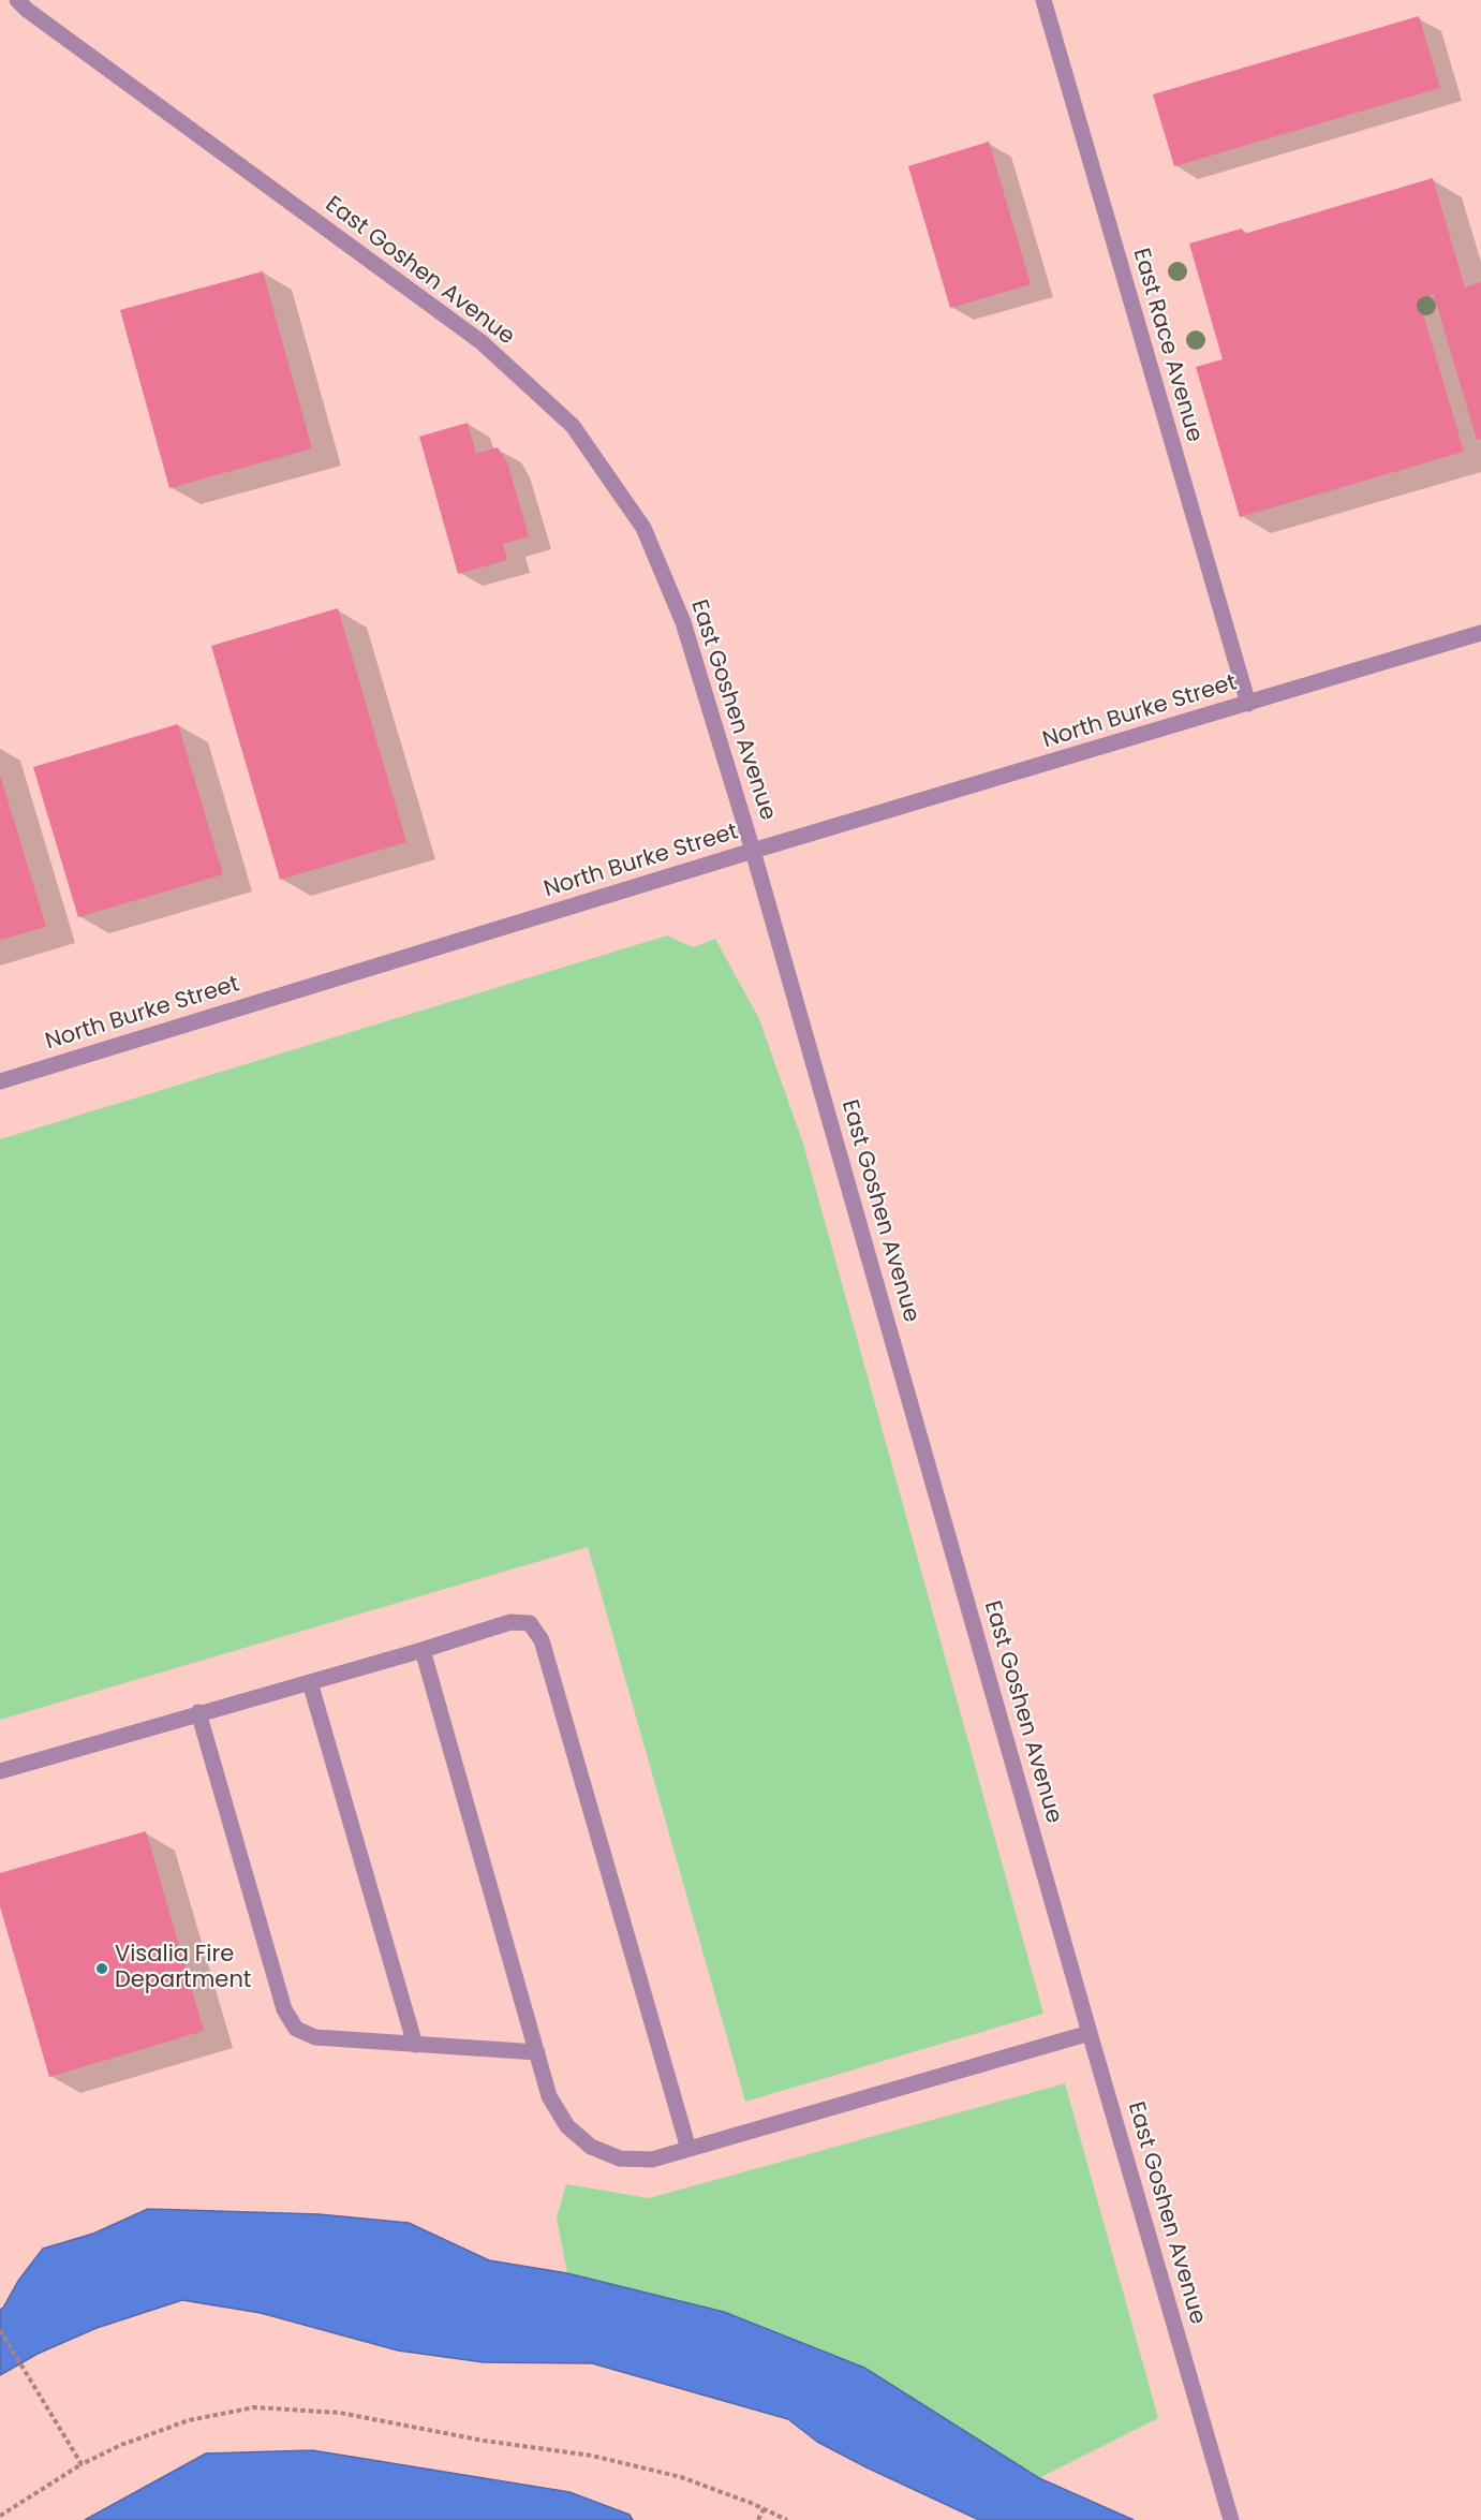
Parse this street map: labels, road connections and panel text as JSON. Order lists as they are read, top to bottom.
{
  "streets": {
    "street": ["East Goshen Avenue", "East Race Avenue", "North Burke Street"]
  },
  "crossings": [
    ["East Goshen Avenue", "North Burke Street"],
    ["East Race Avenue", "North Burke Street"]
  ],
  "places": ["Visalia Fire Department"]
}
